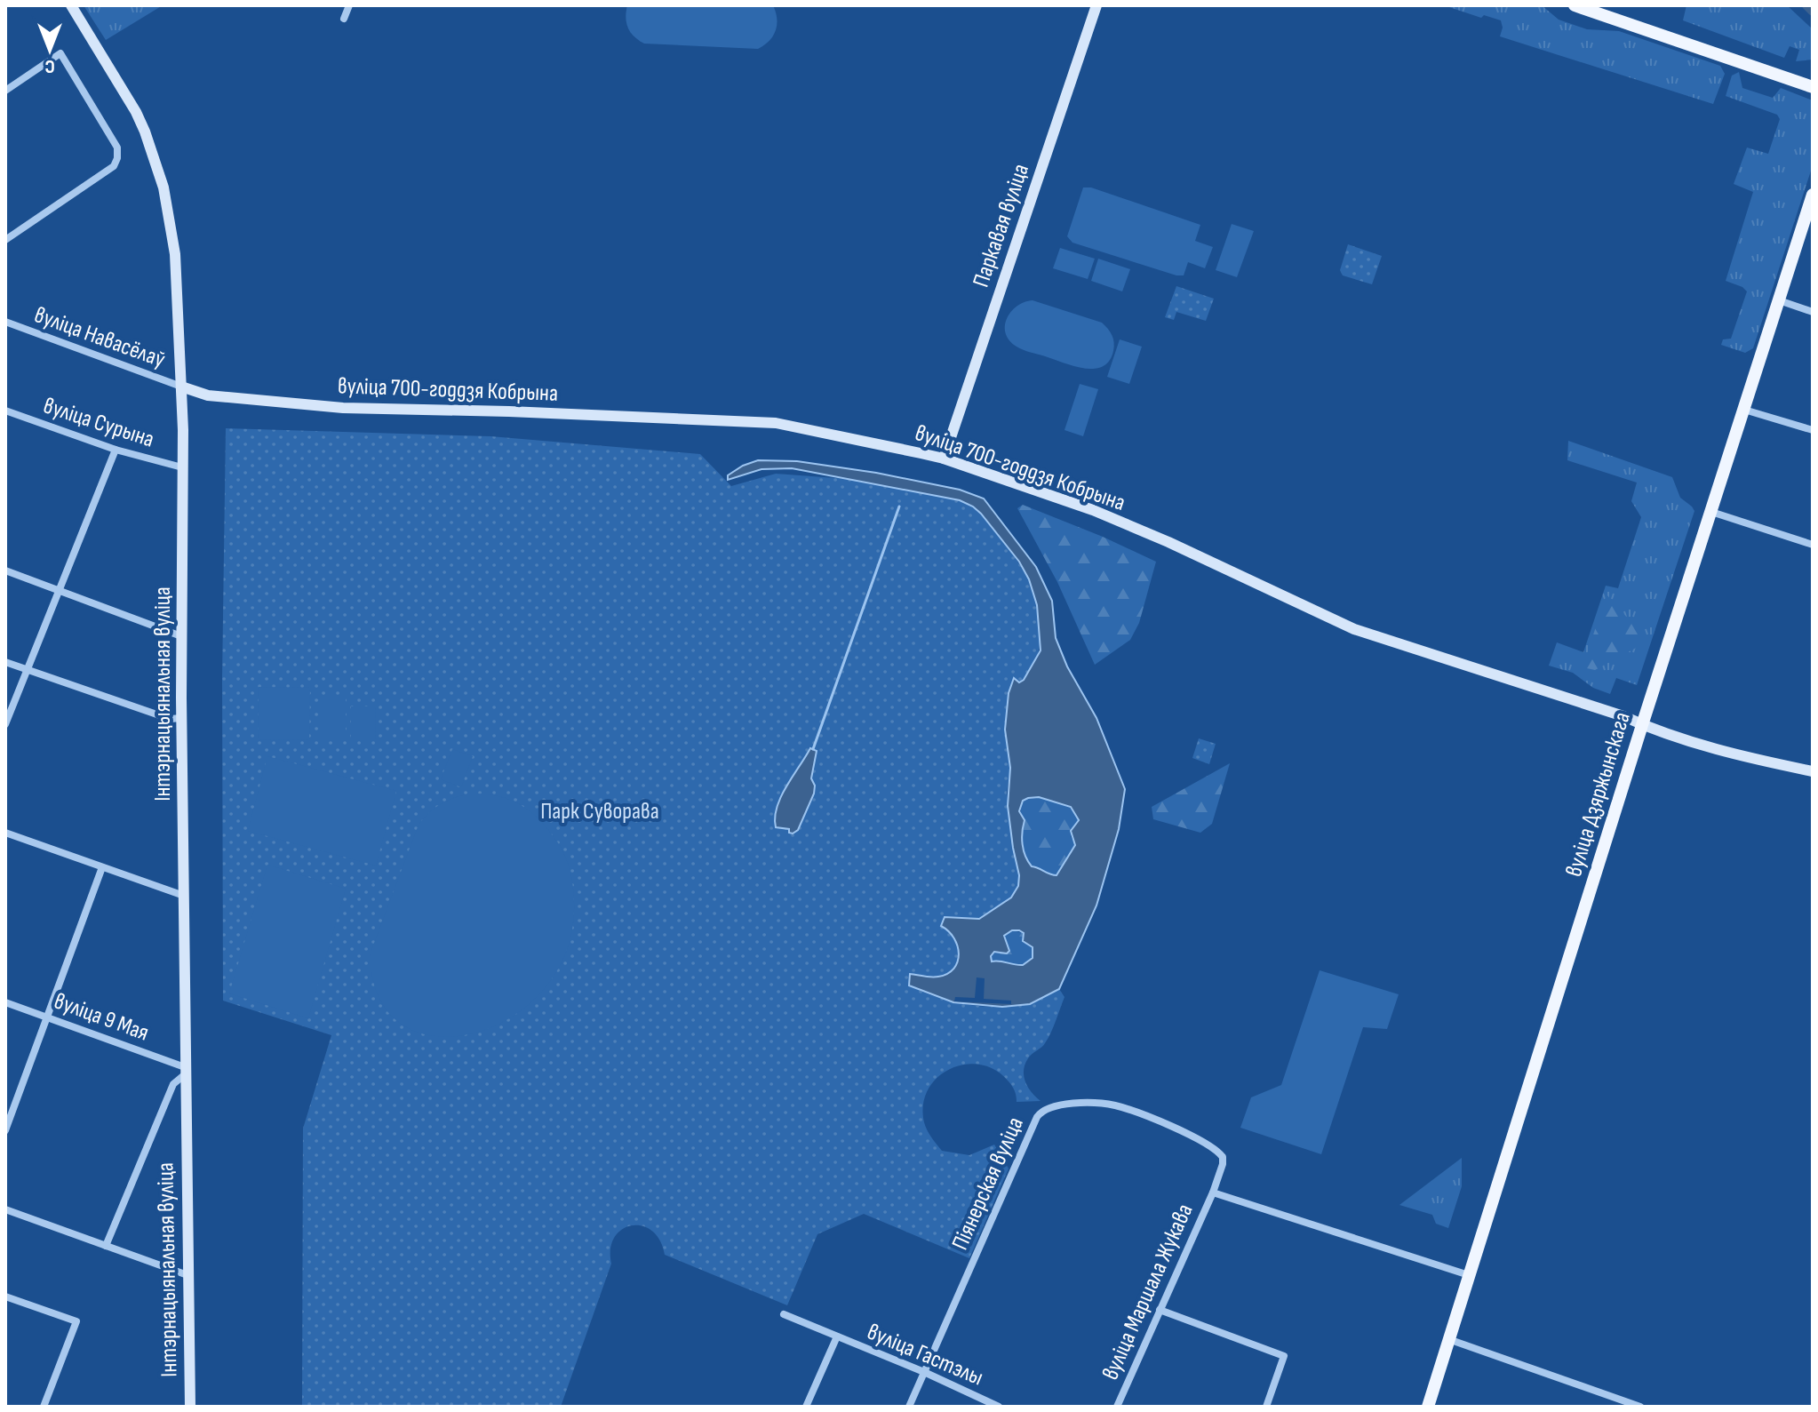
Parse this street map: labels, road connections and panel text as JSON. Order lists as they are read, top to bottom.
{
  "streets": {
    "main road": ["вуліца Дзяржынскага"],
    "street": [
      "Паркавая вуліца",
      "вуліца Навасёлаў",
      "вуліца 700-годдзя Кобрына",
      "вуліца Сурына",
      "Інтэрнацыянальная вуліца",
      "вуліца 9 Мая",
      "Піянерская вуліца",
      "вуліца Маршала Жукава",
      "вуліца Гастэлы"
    ]
  },
  "crossings": [
    ["Паркавая вуліца", "вуліца 700-годдзя Кобрына"],
    ["вуліца Навасёлаў", "вуліца 700-годдзя Кобрына"],
    ["вуліца Навасёлаў", "Інтэрнацыянальная вуліца"],
    ["вуліца 700-годдзя Кобрына", "Інтэрнацыянальная вуліца"],
    ["вуліца 700-годдзя Кобрына", "вуліца Дзяржынскага"],
    ["вуліца Сурына", "Інтэрнацыянальная вуліца"],
    ["Інтэрнацыянальная вуліца", "вуліца 9 Мая"],
    ["Піянерская вуліца", "вуліца Маршала Жукава"],
    ["Піянерская вуліца", "вуліца Гастэлы"]
  ],
  "parks": ["Парк Суворава"],
  "north": "bottom"
}
